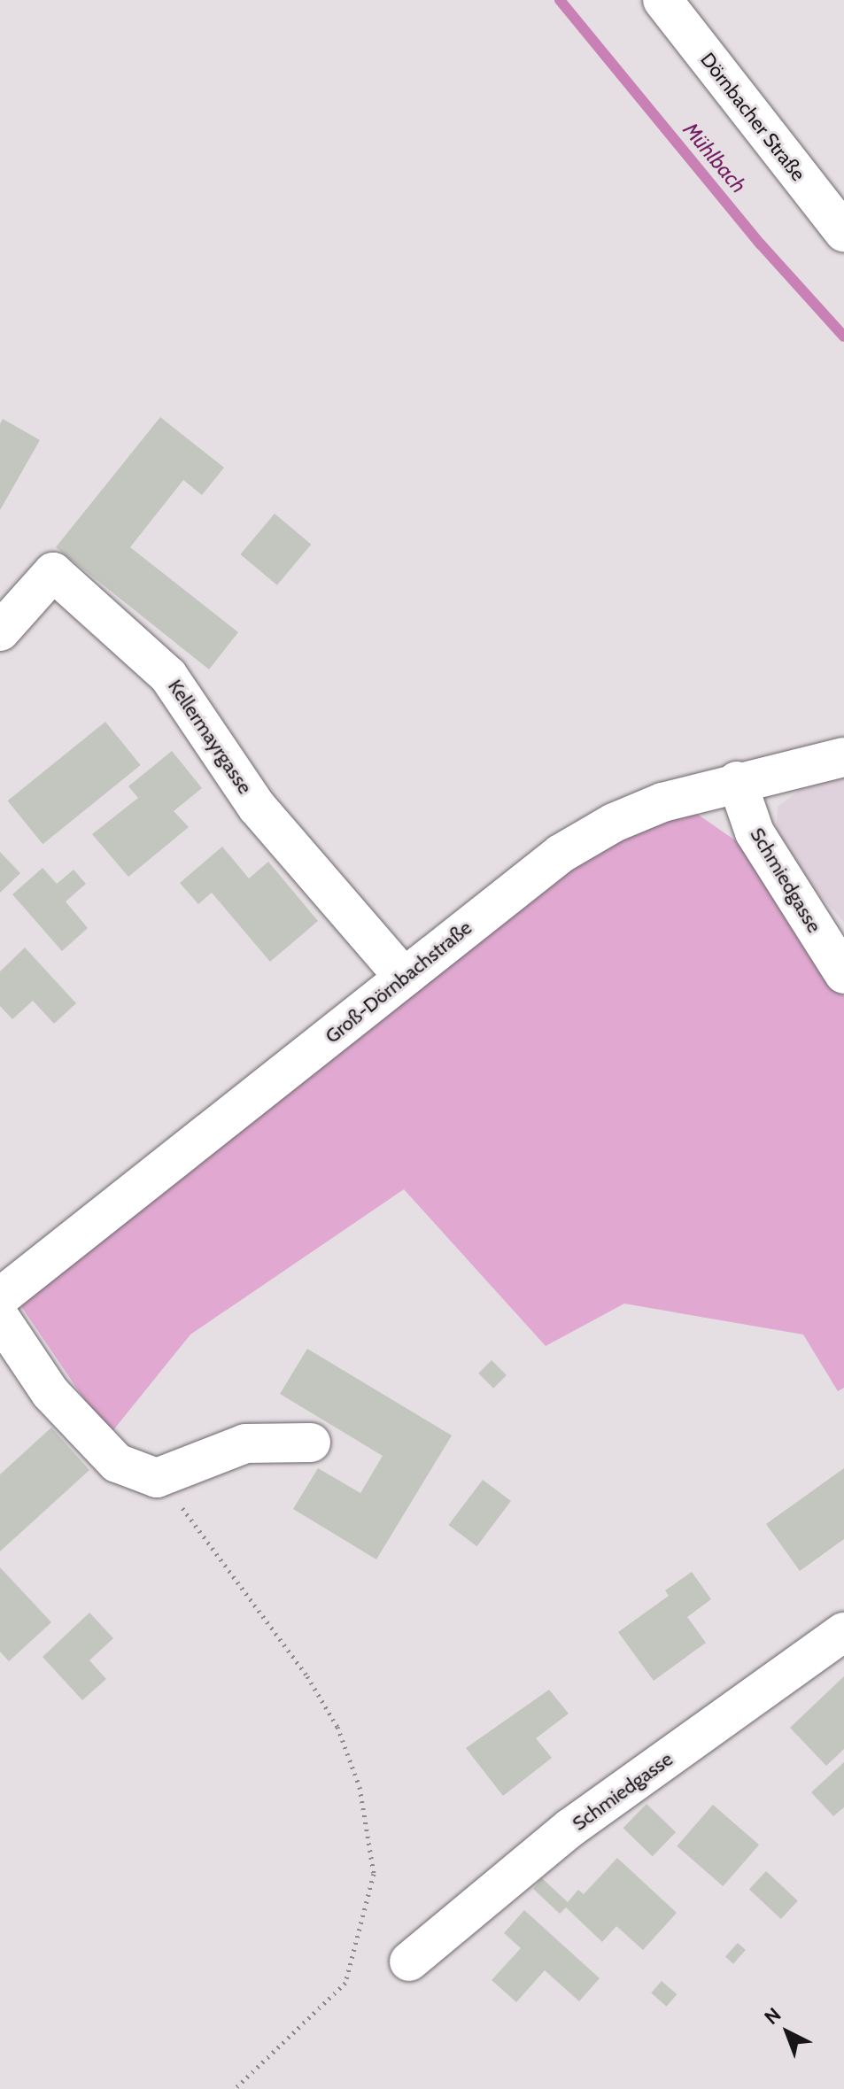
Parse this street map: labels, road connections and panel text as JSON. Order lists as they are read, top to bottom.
{
  "streets": {
    "street": [
      "Dörnbacher Straße",
      "Kellermayrgasse",
      "Schmiedgasse",
      "Groß-Dörnbachstraße"
    ]
  },
  "crossings": [
    ["Kellermayrgasse", "Groß-Dörnbachstraße"],
    ["Schmiedgasse", "Groß-Dörnbachstraße"]
  ],
  "water": ["Mühlbach"],
  "north": "top left"
}
